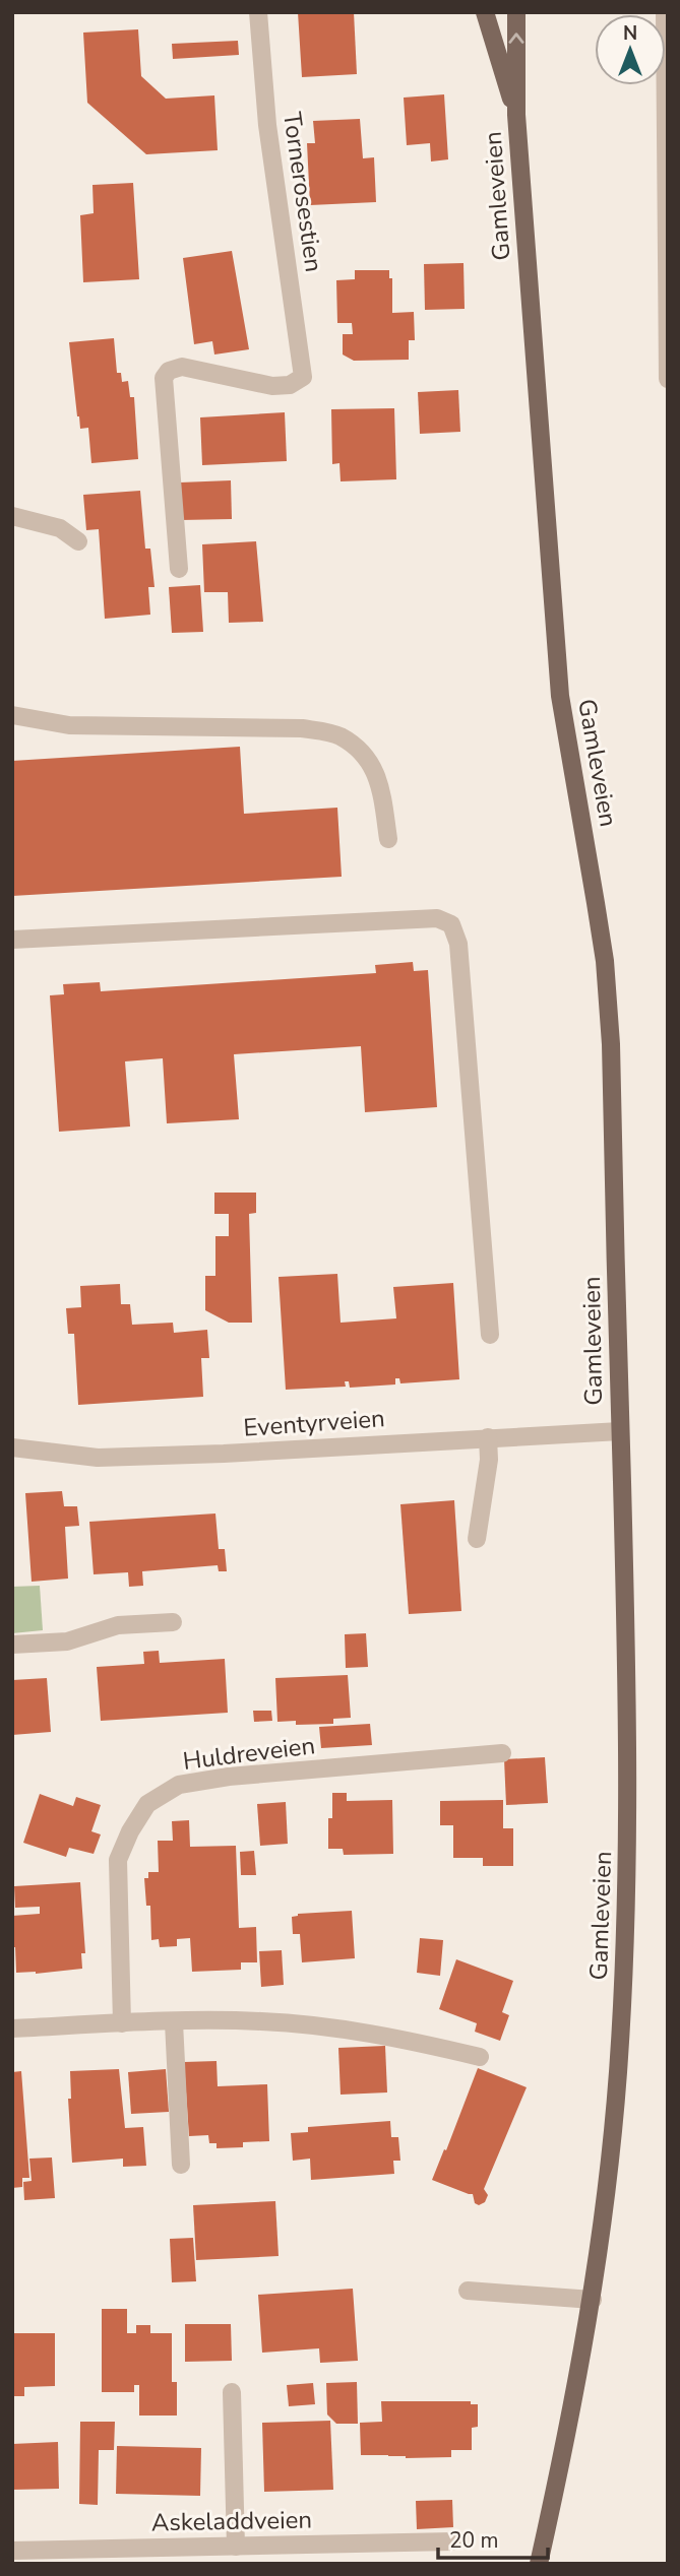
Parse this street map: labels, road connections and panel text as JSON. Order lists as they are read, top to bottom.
{
  "streets": {
    "main road": ["Gamleveien"],
    "street": [
      "Tornerosestien",
      "Eventyrveien",
      "Huldreveien",
      "Askeladdveien"
    ]
  },
  "crossings": [
    ["Gamleveien", "Eventyrveien"]
  ],
  "scale_bar": "20 m",
  "north": "top"
}
